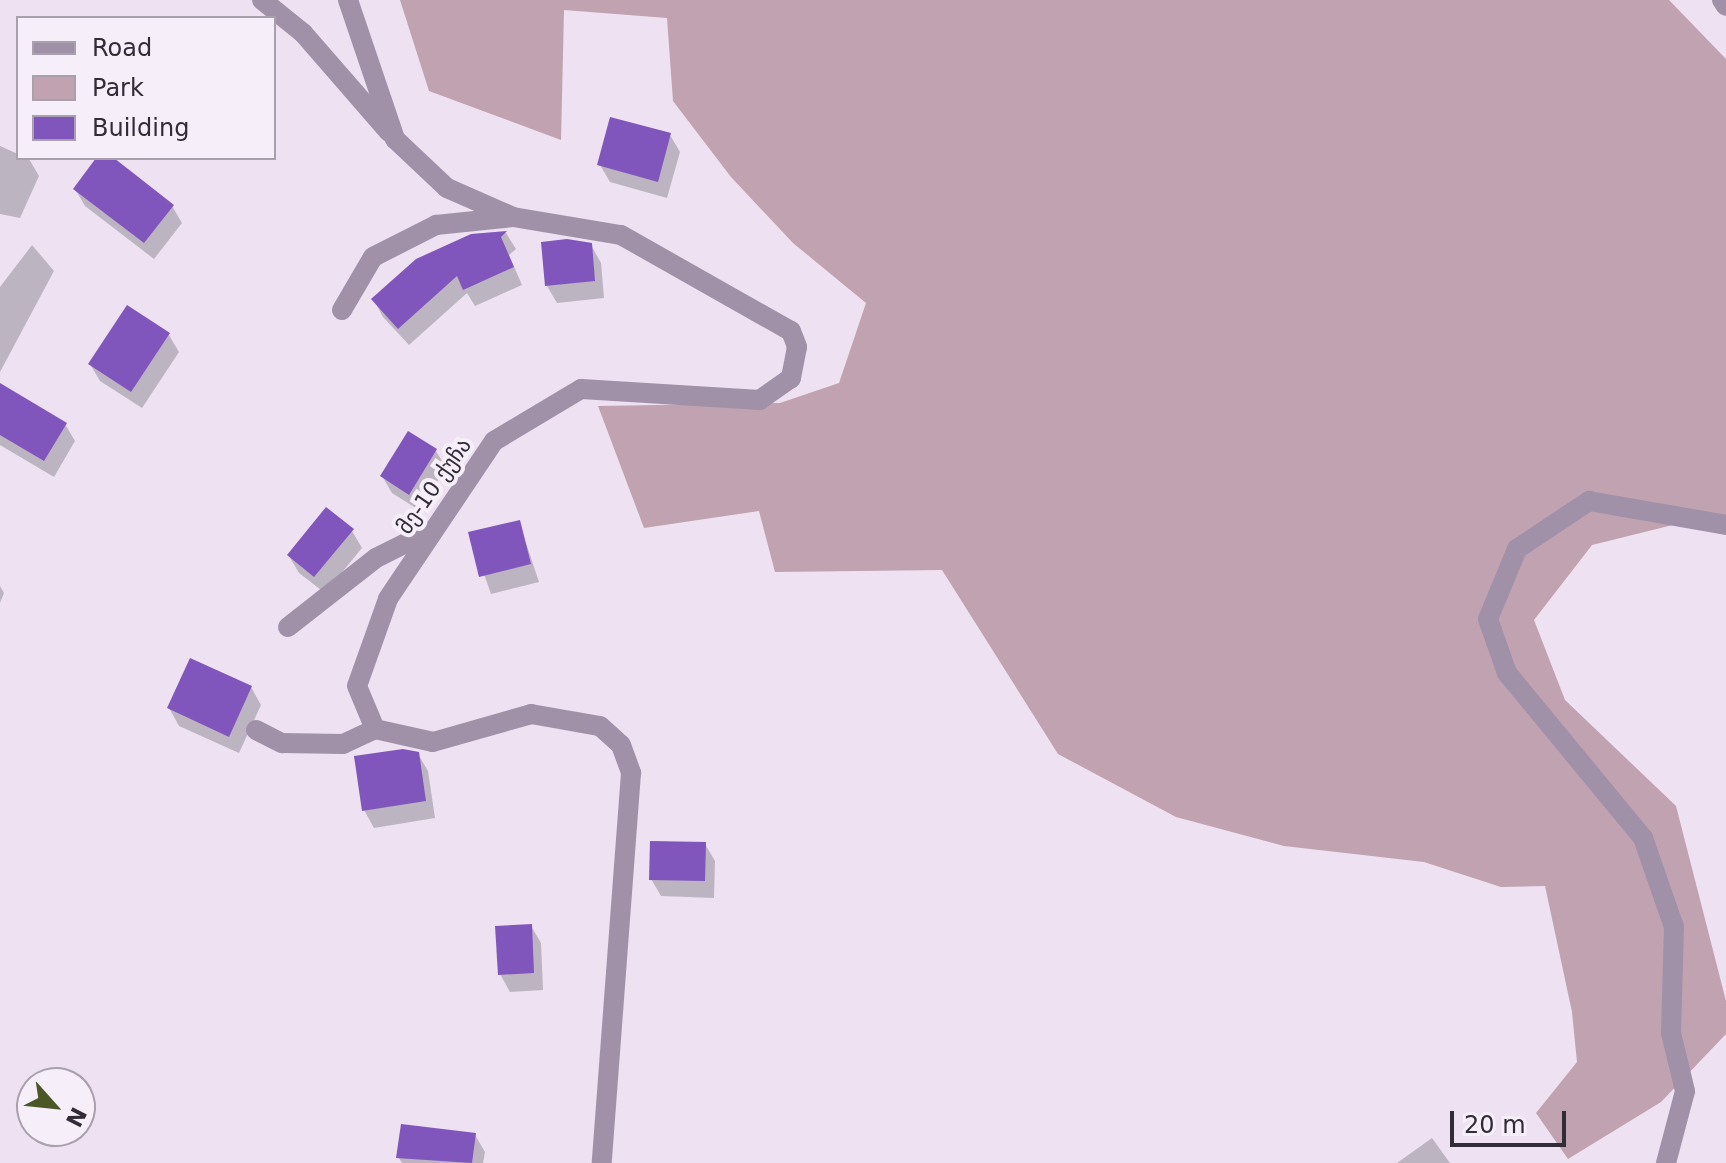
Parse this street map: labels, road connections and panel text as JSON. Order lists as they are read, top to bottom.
{
  "streets": {
    "street": ["მე-10 ქუჩა"]
  },
  "legend": ["Road", "Park", "Building"],
  "scale_bar": "20 m",
  "north": "bottom right"
}
